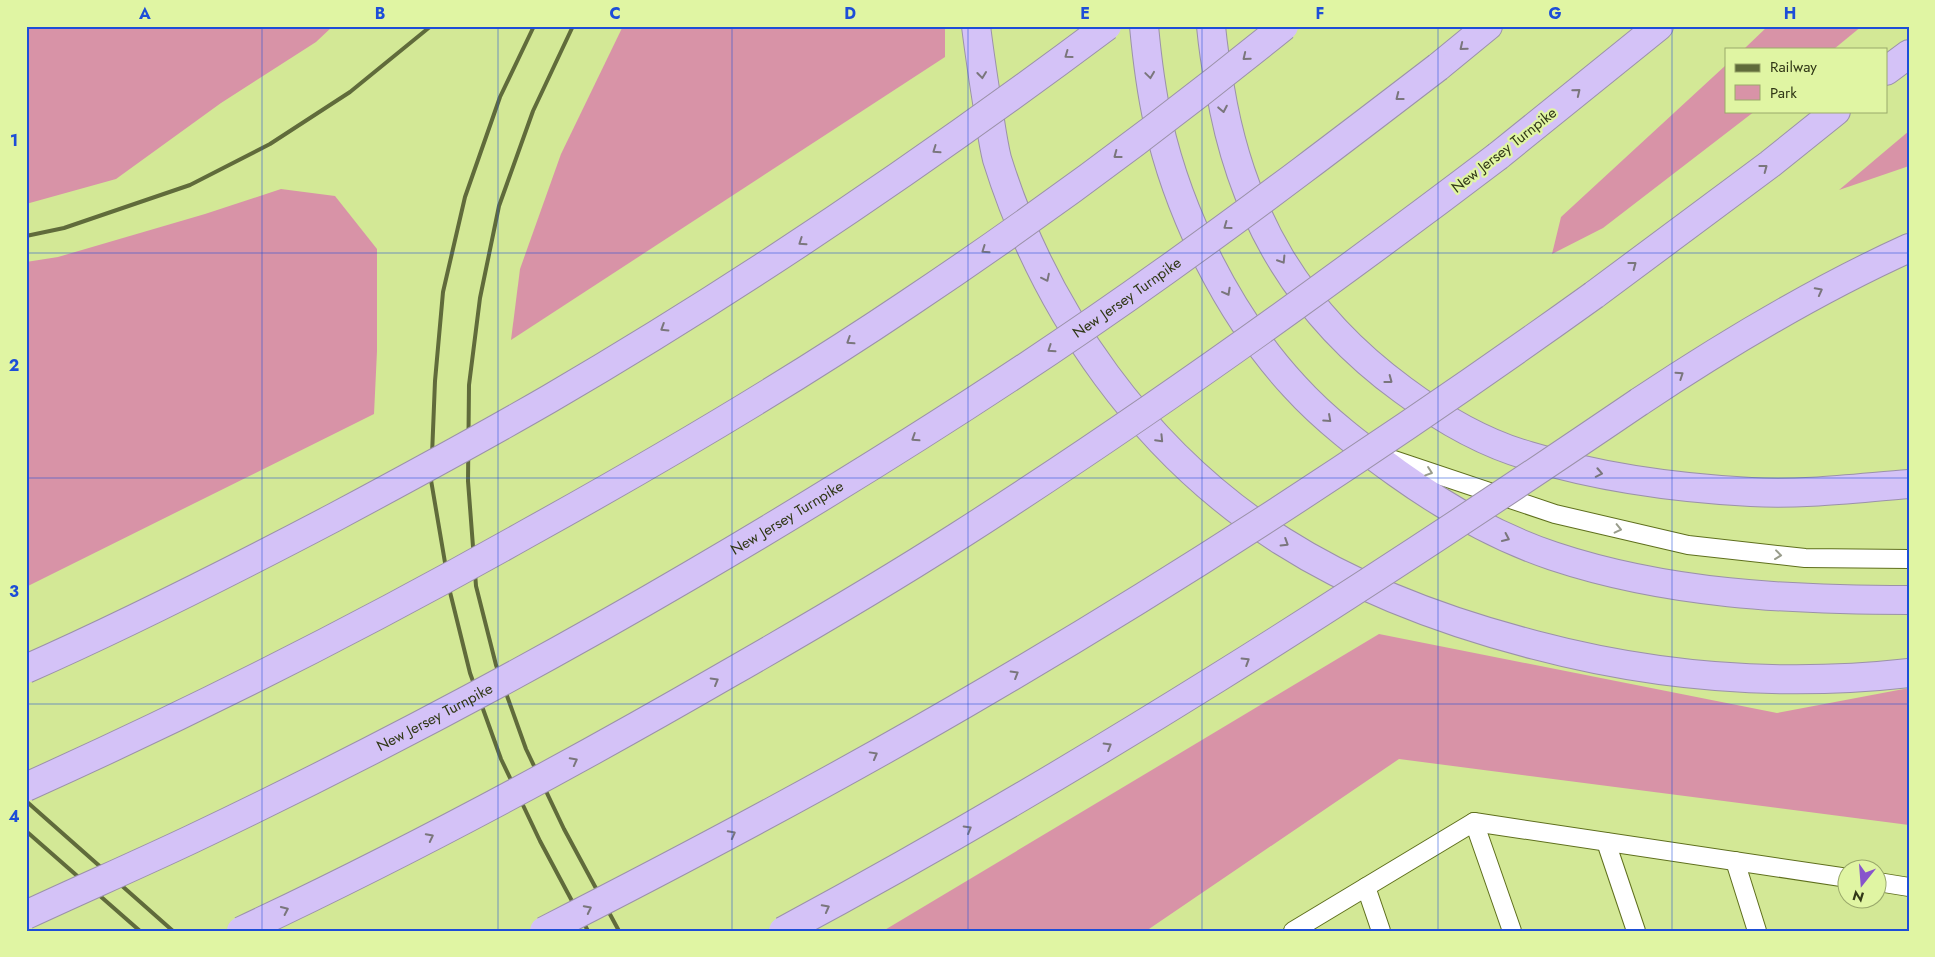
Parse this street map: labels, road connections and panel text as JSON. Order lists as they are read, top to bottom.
{
  "streets": {
    "highway": ["New Jersey Turnpike"]
  },
  "legend": ["Railway", "Park"],
  "north": "bottom",
  "grid": {
    "columns": [
      "A",
      "B",
      "C",
      "D",
      "E",
      "F",
      "G",
      "H"
    ],
    "rows": [
      "1",
      "2",
      "3",
      "4"
    ]
  }
}
